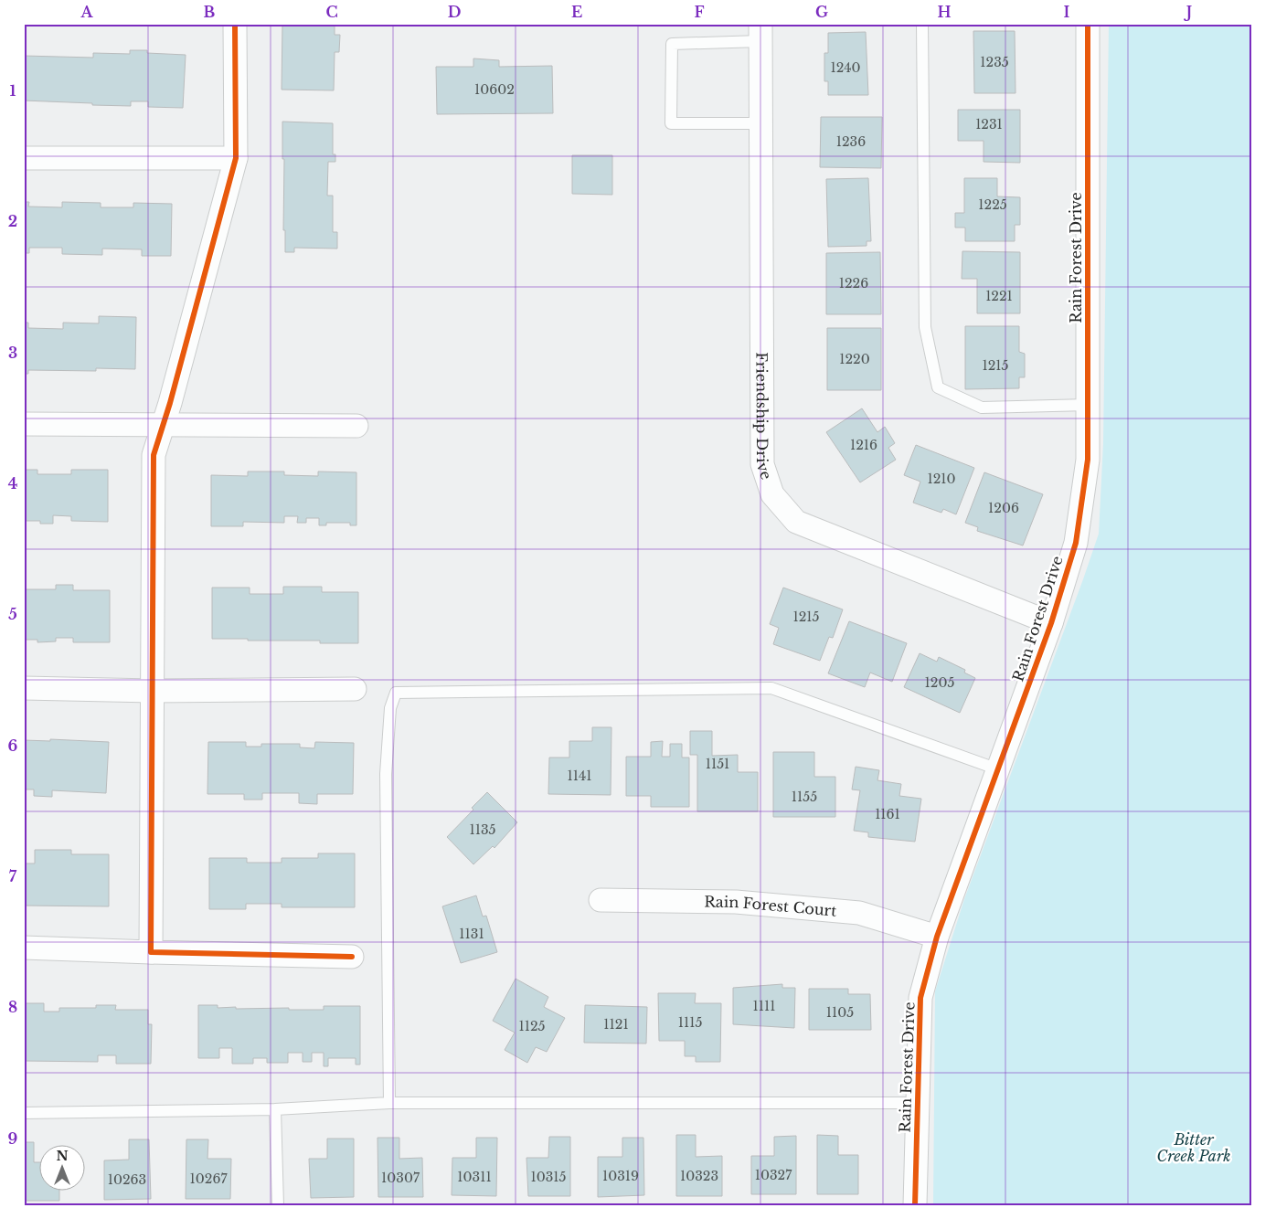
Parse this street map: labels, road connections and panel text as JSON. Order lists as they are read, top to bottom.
{
  "streets": {
    "street": ["Rain Forest Drive", "Friendship Drive", "Rain Forest Court"]
  },
  "crossings": [
    ["Rain Forest Drive", "Friendship Drive"],
    ["Rain Forest Drive", "Rain Forest Court"]
  ],
  "parks": ["Bitter Creek Park"],
  "house_numbers": [
    "1235",
    "1240",
    "10602",
    "1231",
    "1236",
    "1225",
    "1226",
    "1221",
    "1220",
    "1215",
    "1216",
    "1210",
    "1206",
    "1215",
    "1205",
    "1151",
    "1141",
    "1155",
    "1161",
    "1135",
    "1131",
    "1111",
    "1105",
    "1115",
    "1121",
    "1125",
    "10327",
    "10319",
    "10323",
    "10311",
    "10315",
    "10307",
    "10267",
    "10263"
  ],
  "north": "top",
  "grid": {
    "columns": [
      "A",
      "B",
      "C",
      "D",
      "E",
      "F",
      "G",
      "H",
      "I",
      "J"
    ],
    "rows": [
      "1",
      "2",
      "3",
      "4",
      "5",
      "6",
      "7",
      "8",
      "9"
    ]
  }
}
